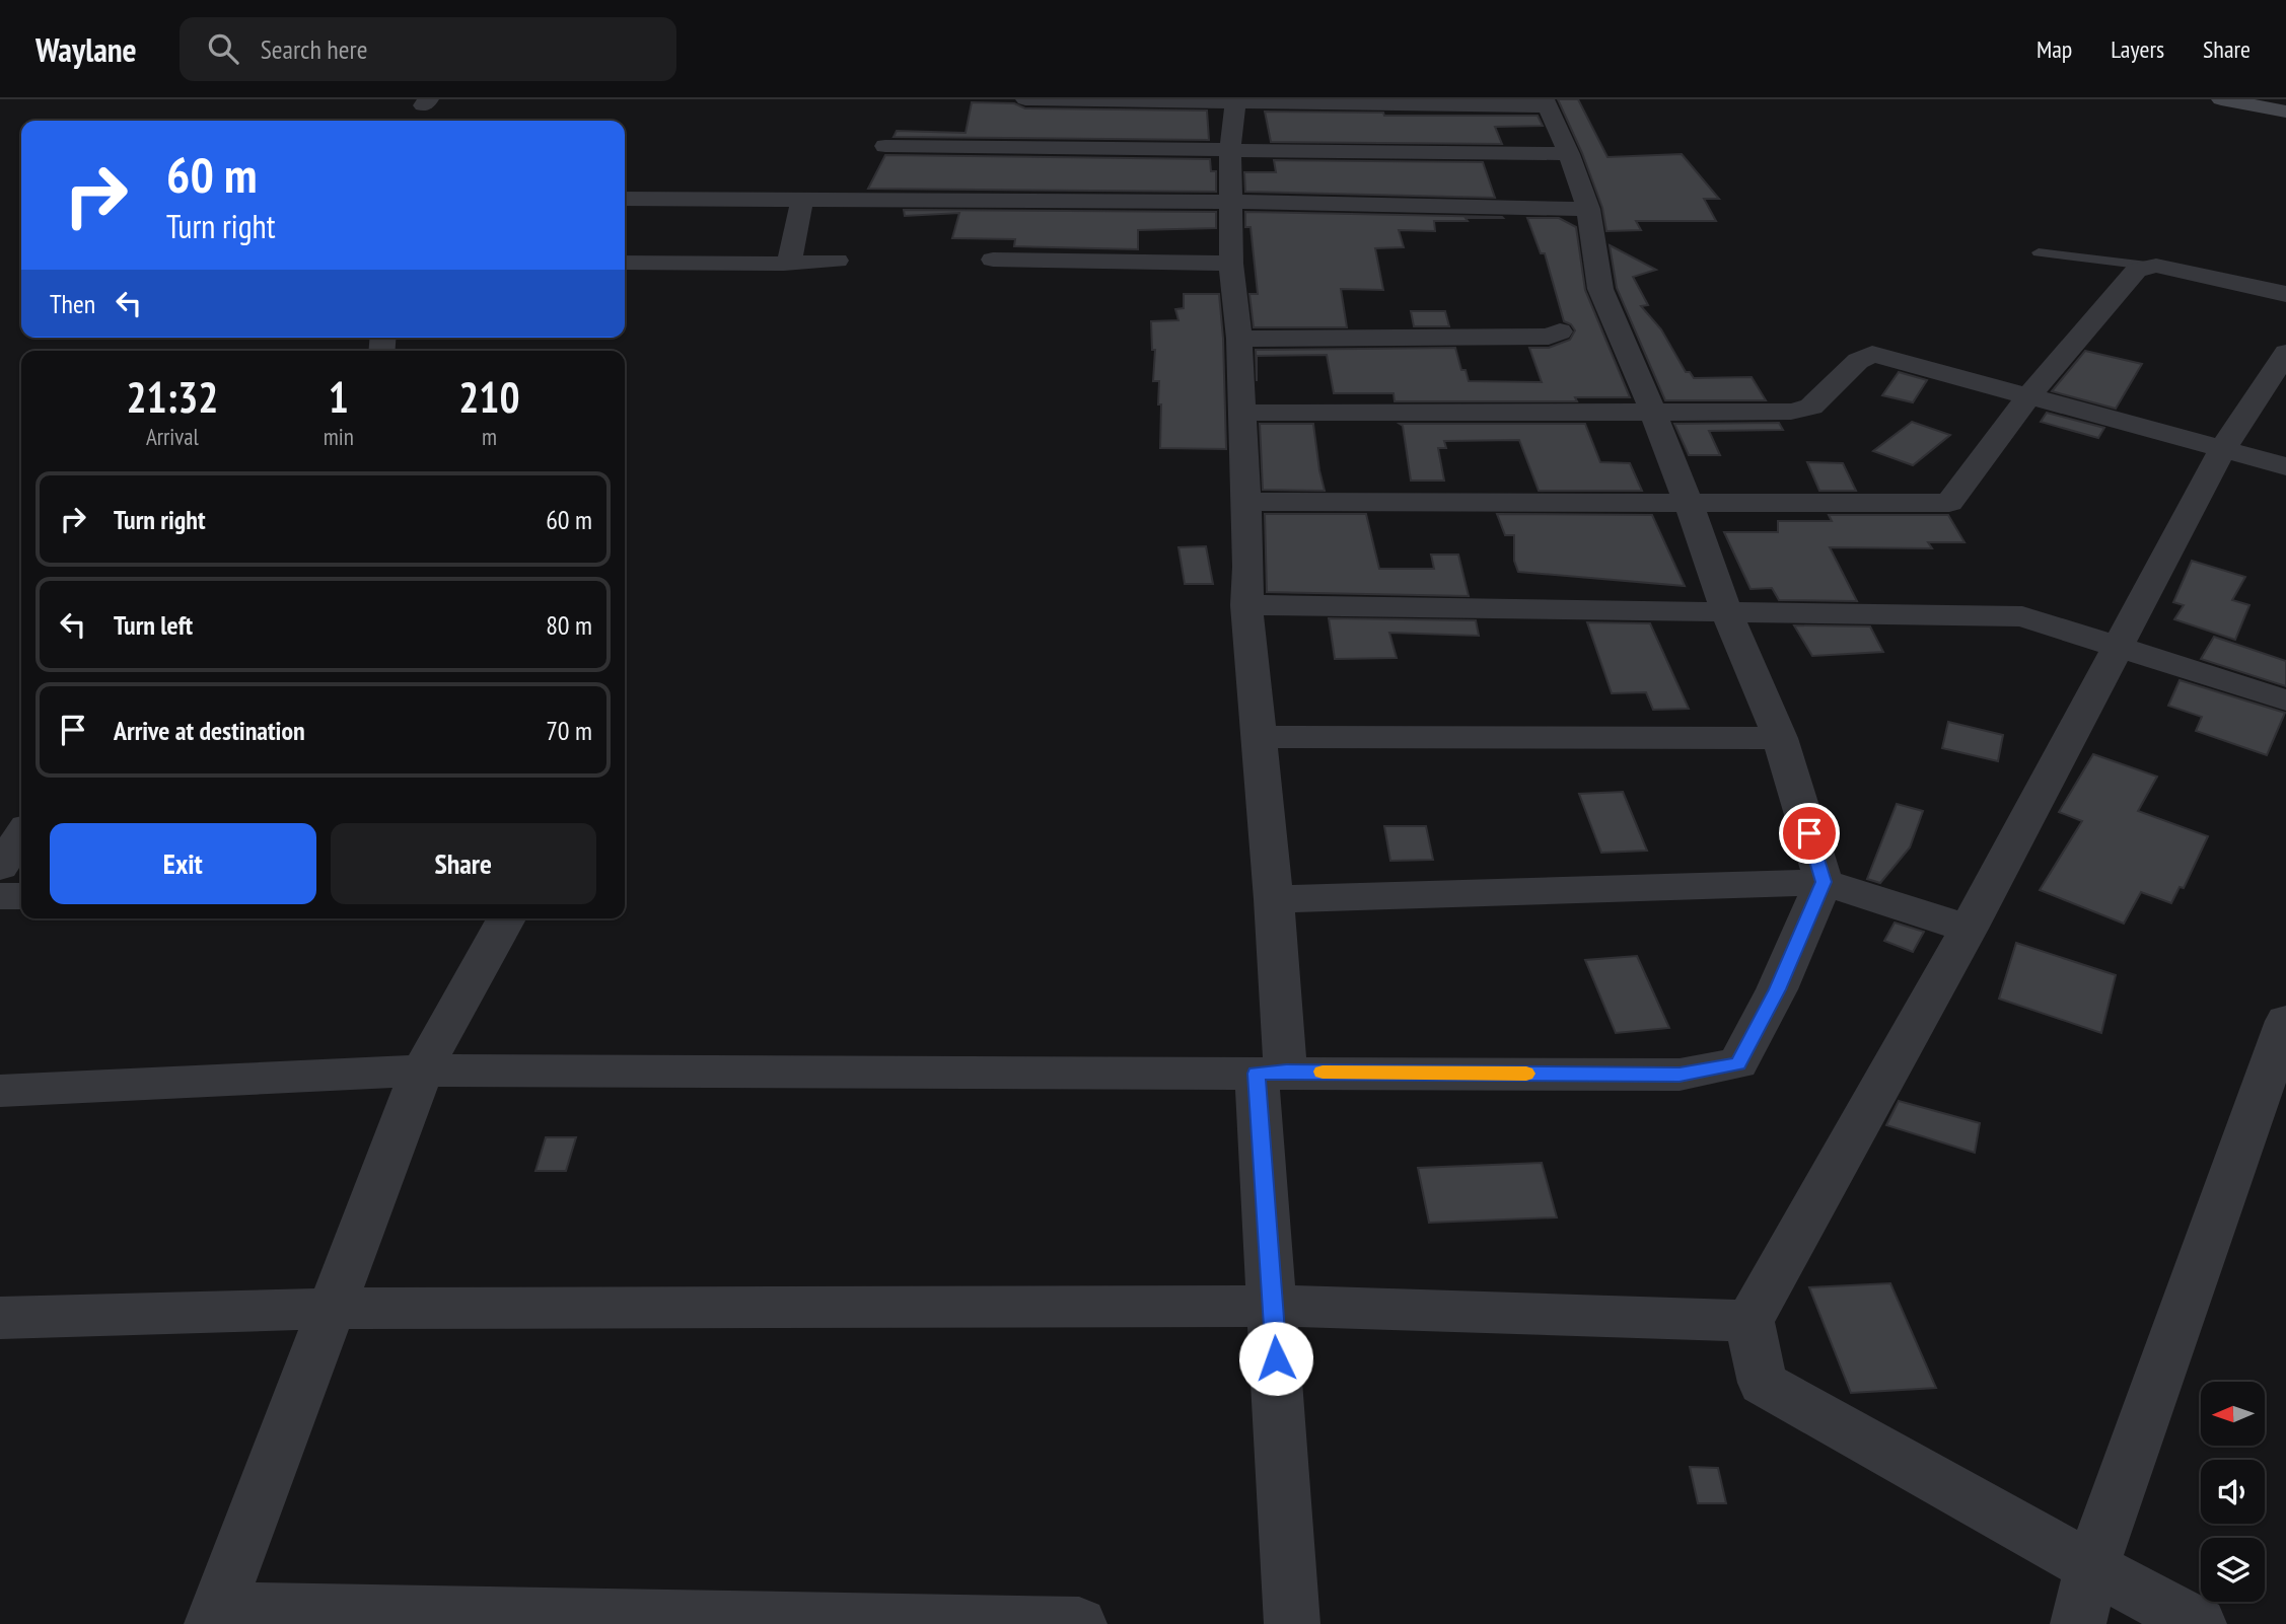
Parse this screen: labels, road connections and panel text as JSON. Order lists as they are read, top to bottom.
{
  "north": "left",
  "page": {
    "header": "Waylane",
    "search": "Search here",
    "nav": ["Map", "Layers", "Share"],
    "turn": ["60 m", "Turn right"],
    "then": "Then",
    "eta": [
      "21:32",
      "Arrival",
      "1",
      "min",
      "210",
      "m"
    ],
    "list": [
      {
        "name": "Turn right",
        "value": "60 m"
      },
      {
        "name": "Turn left",
        "value": "80 m"
      },
      {
        "name": "Arrive at destination",
        "value": "70 m"
      }
    ],
    "buttons": ["Exit", "Share"]
  }
}
